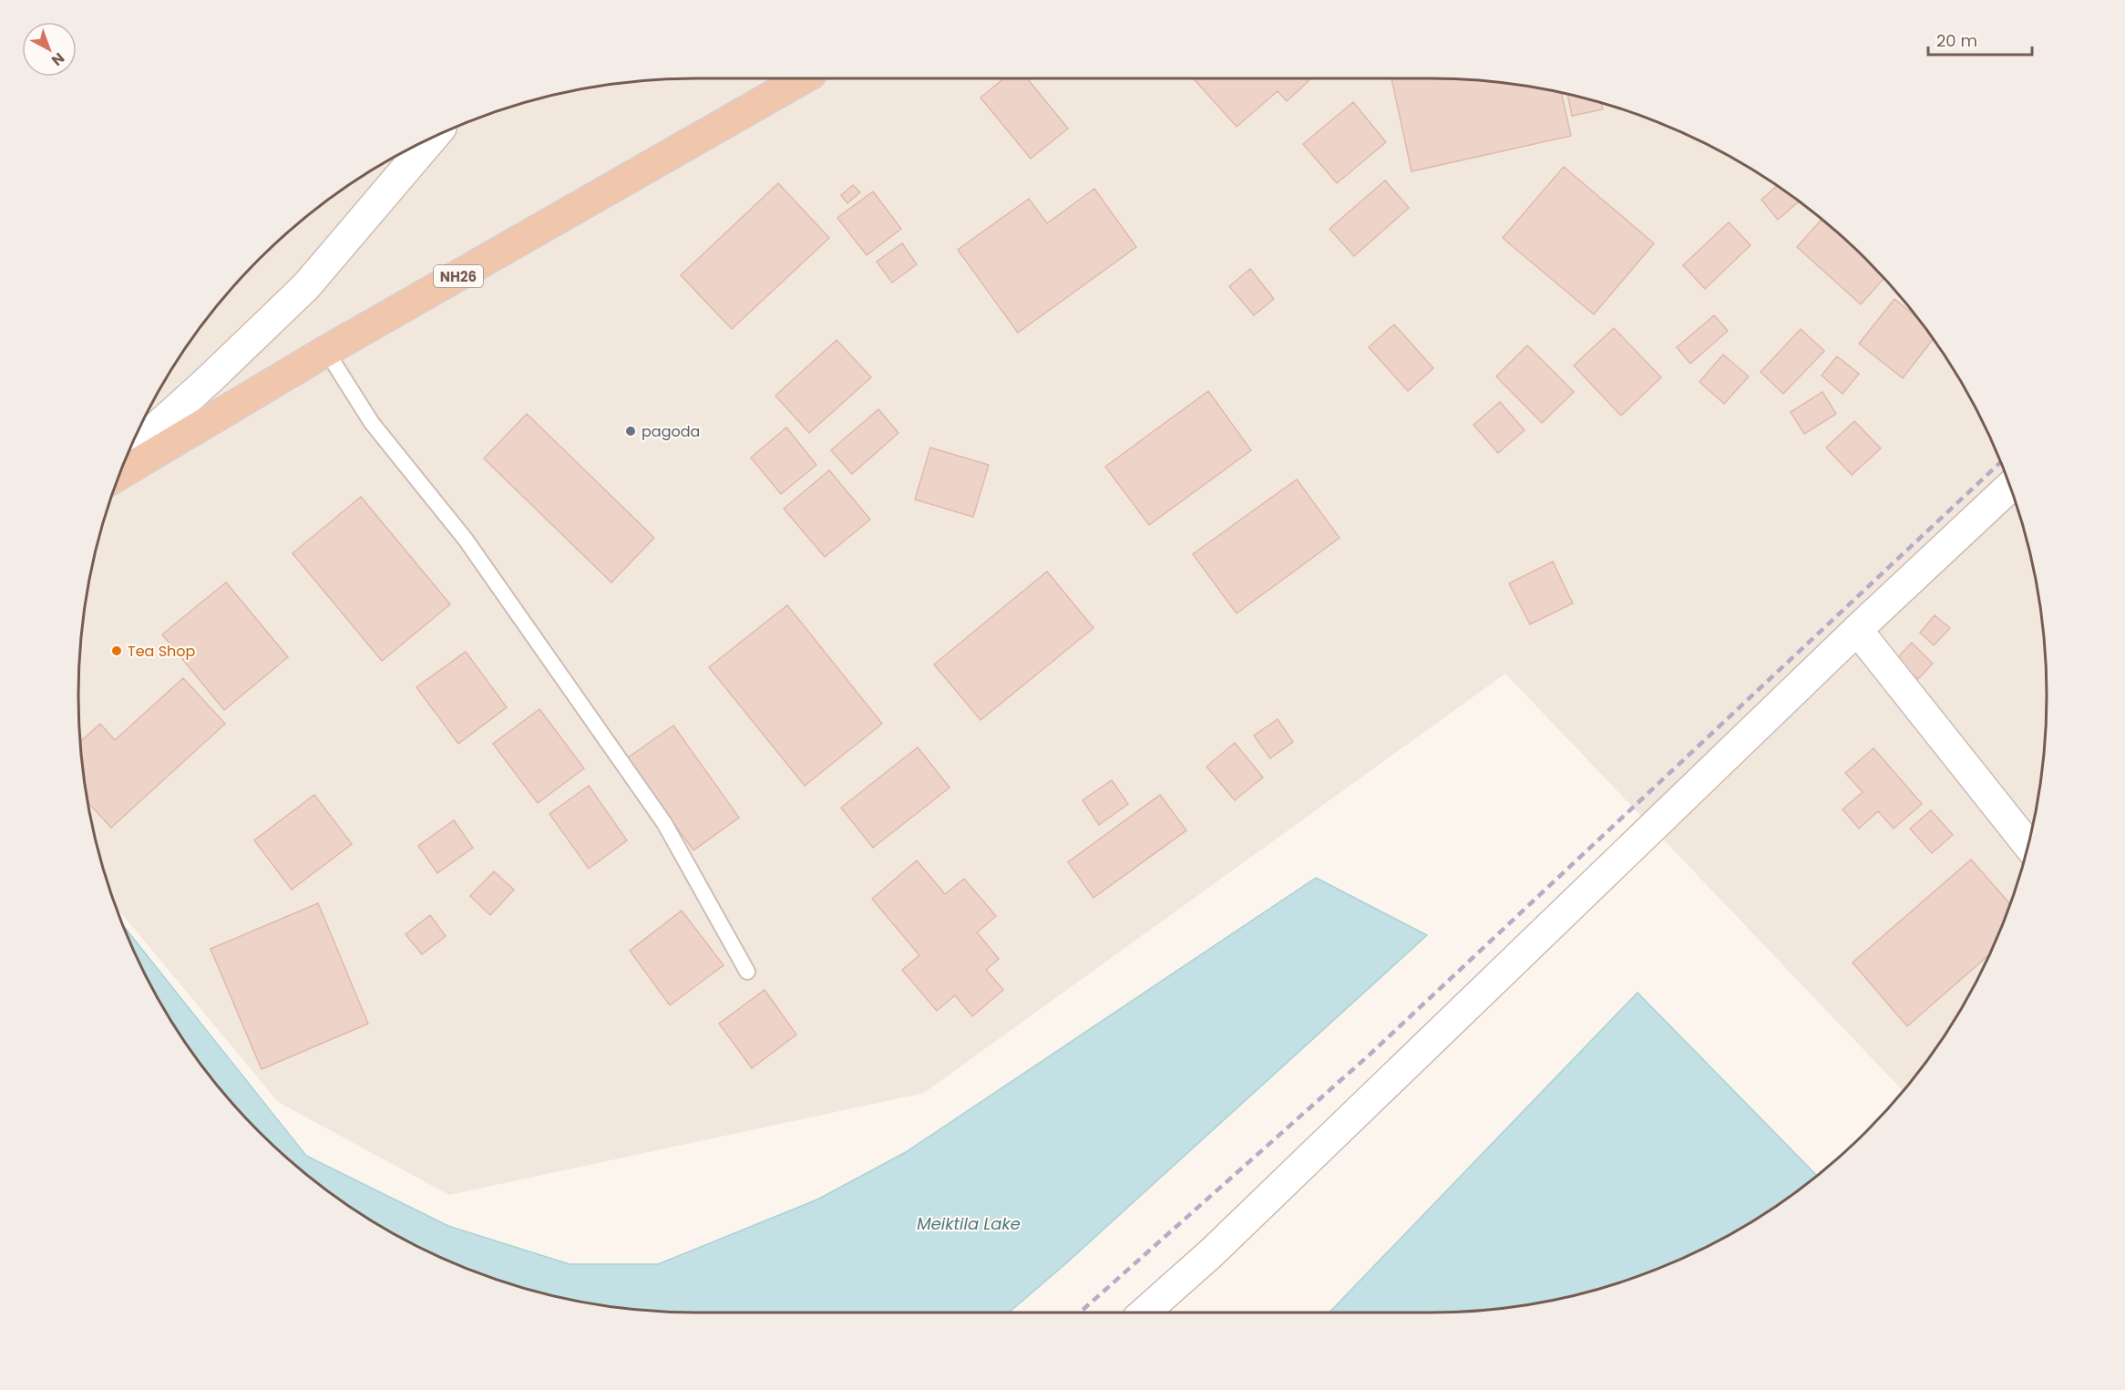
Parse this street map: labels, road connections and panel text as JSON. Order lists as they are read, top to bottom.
{
  "streets": {
    "highway": ["NH26"]
  },
  "water": ["Meiktila Lake"],
  "places": ["pagoda", "Tea Shop"],
  "scale_bar": "20 m",
  "north": "bottom right"
}
